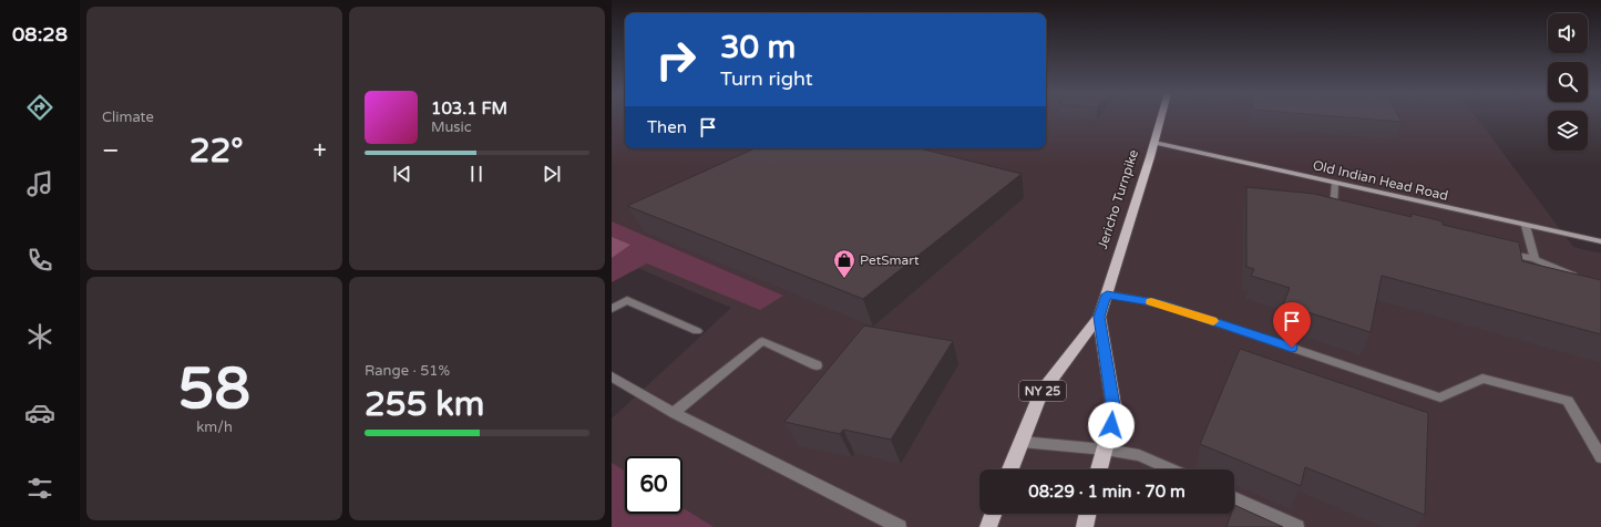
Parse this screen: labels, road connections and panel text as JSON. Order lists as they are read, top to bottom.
{
  "streets": {
    "main road": ["Jericho Turnpike", "NY 25"],
    "street": ["Old Indian Head Road"]
  },
  "crossings": [
    ["Old Indian Head Road", "Jericho Turnpike"]
  ],
  "places": {
    "shop": ["PetSmart"]
  },
  "page": {
    "tabs": "08:28",
    "tile": [
      "Climate",
      ["58", "km/h"],
      ["Range · 51%", "255 km"]
    ],
    "turn": ["30 m", "Turn right"],
    "song": ["103.1 FM", "Music"],
    "then": "Then",
    "heat": ["−", "22°", "+"],
    "limit": "60",
    "trip": "08:29 · 1 min · 70 m"
  }
}
